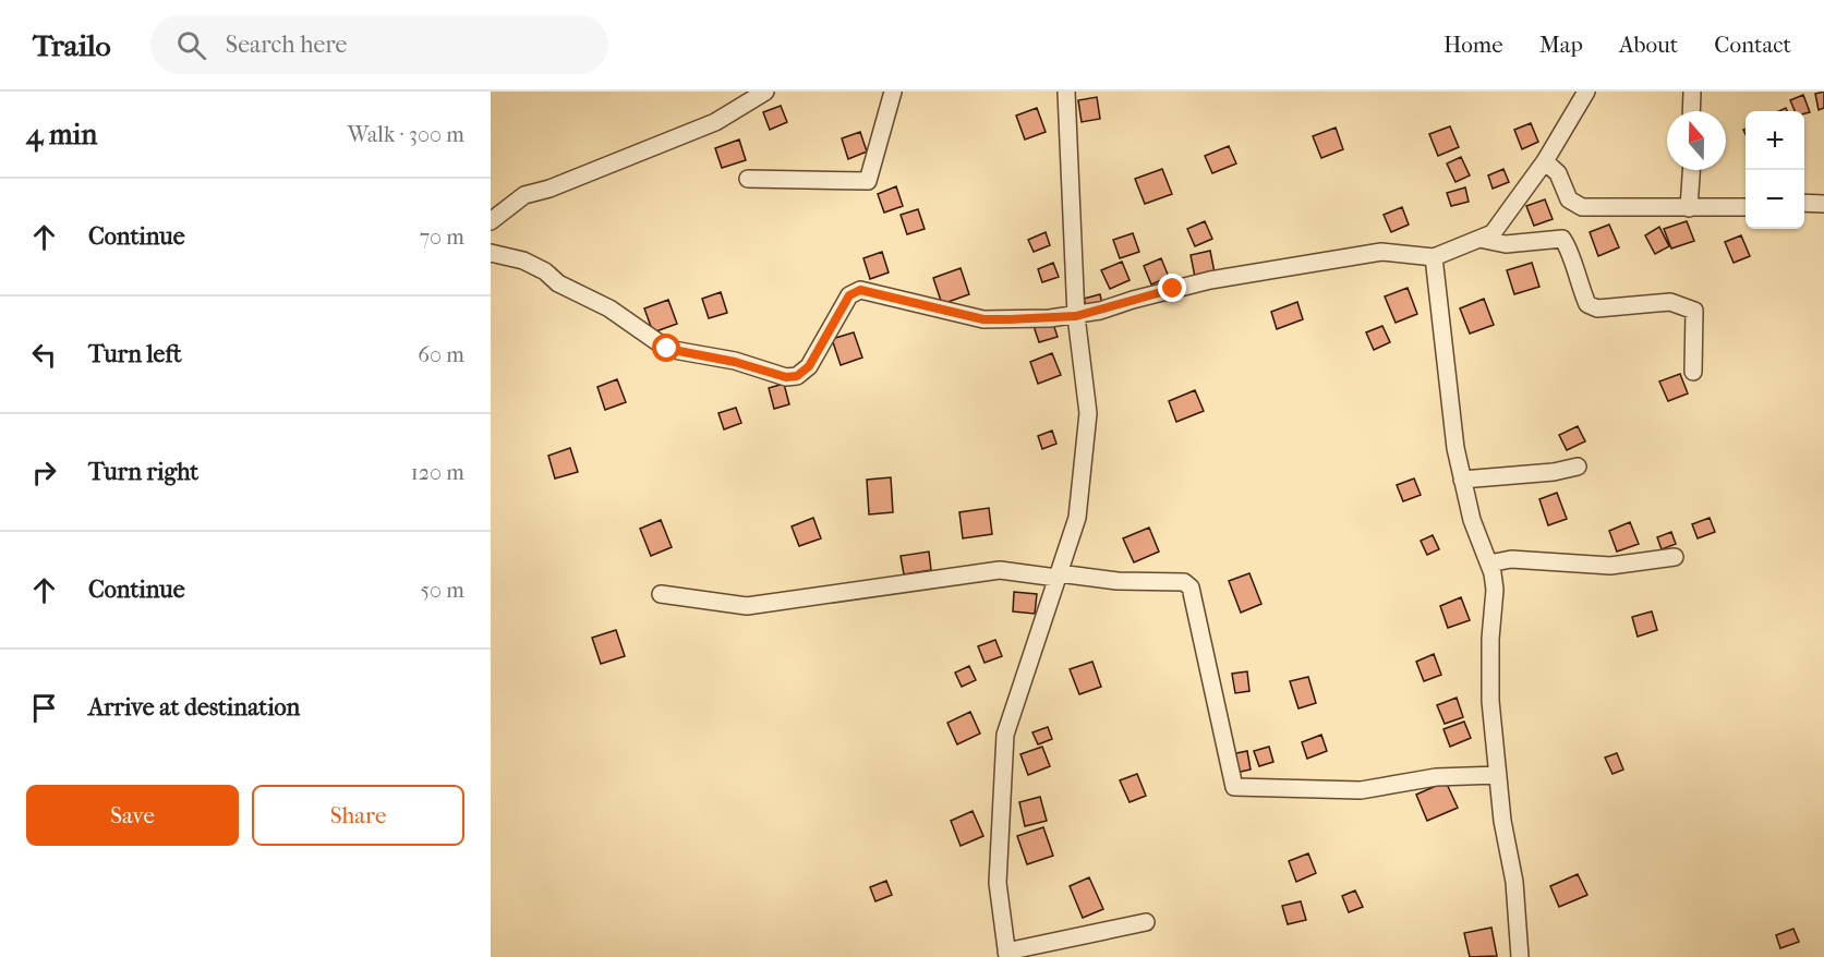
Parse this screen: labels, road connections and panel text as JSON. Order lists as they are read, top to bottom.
{
  "north": "top",
  "page": {
    "header": "Trailo",
    "search": "Search here",
    "nav": [
      "Home",
      "Map",
      "About",
      "Contact"
    ],
    "heading": ["4 min", "Walk · 300 m"],
    "map_buttons": ["+", "−"],
    "list": [
      ["Continue", "70 m"],
      ["Turn left", "60 m"],
      ["Turn right", "120 m"],
      ["Continue", "50 m"],
      "Arrive at destination"
    ],
    "buttons": ["Save", "Share"]
  }
}
